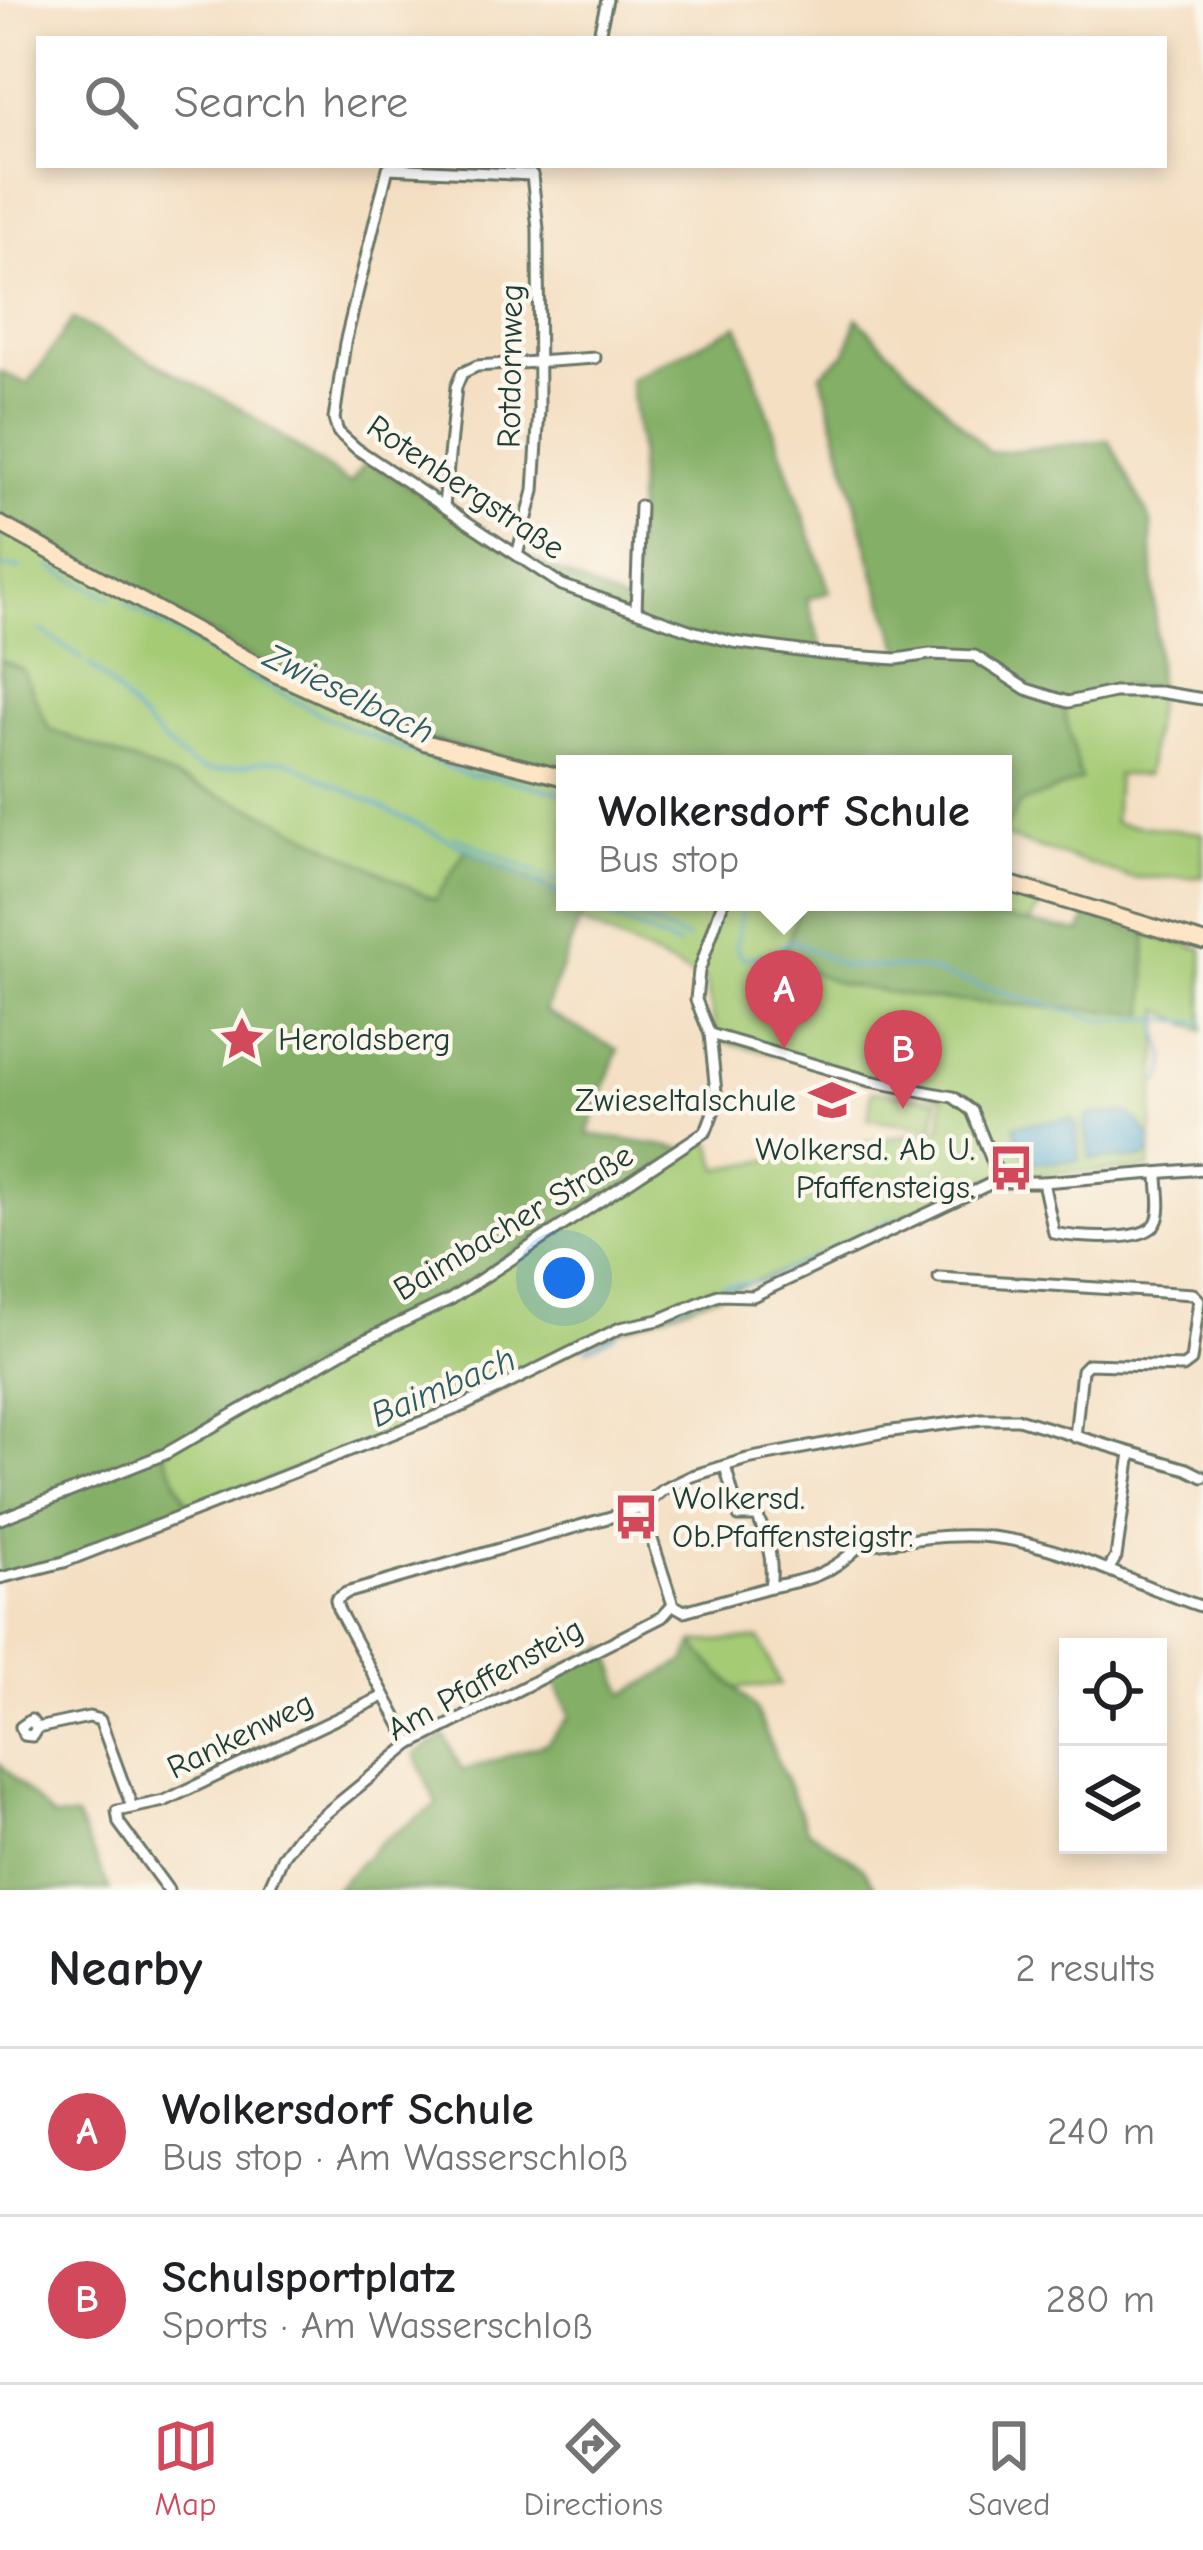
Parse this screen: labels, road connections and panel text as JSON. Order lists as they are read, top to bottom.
{
  "streets": {
    "street": [
      "Rotdornweg",
      "Rotenbergstraße",
      "Baimbacher Straße",
      "Am Pfaffensteig",
      "Rankenweg"
    ]
  },
  "crossings": [
    ["Rotdornweg", "Rotenbergstraße"]
  ],
  "water": ["Zwieselbach", "Baimbach"],
  "places": {
    "place": ["Heroldsberg"],
    "school or university": ["Zwieseltalschule"],
    "bus stop": ["Wolkersd. Ab U. Pfaffensteigs.", "Wolkersd. Ob.Pfaffensteigstr."]
  },
  "page": {
    "search": "Search here",
    "popup": ["Wolkersdorf Schule", "Bus stop"],
    "pins": ["A", "B"],
    "heading": ["Nearby", "2 results"],
    "list": [
      {
        "mark": "A",
        "name": "Wolkersdorf Schule",
        "note": "Bus stop · Am Wasserschloß",
        "value": "240 m"
      },
      {
        "mark": "B",
        "name": "Schulsportplatz",
        "note": "Sports · Am Wasserschloß",
        "value": "280 m"
      }
    ],
    "nav": ["Map", "Directions", "Saved"]
  }
}
